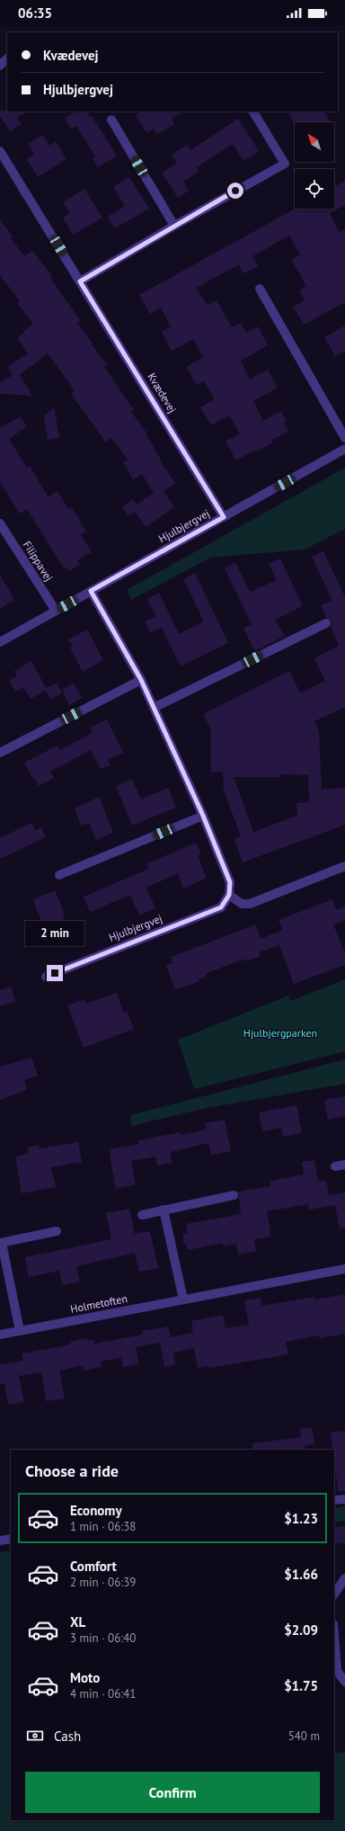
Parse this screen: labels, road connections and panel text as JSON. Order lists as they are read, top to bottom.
{
  "streets": {
    "street": [
      "Kvædevej",
      "Hjulbjergvej",
      "Filippavej",
      "Holmetoften"
    ]
  },
  "crossings": [
    ["Kvædevej", "Hjulbjergvej"],
    ["Hjulbjergvej", "Filippavej"]
  ],
  "parks": ["Hjulbjergparken"],
  "north": "top left",
  "page": {
    "status": "06:35",
    "banner": ["Kvædevej", "Hjulbjergvej"],
    "bubble": "2 min",
    "heading": "Choose a ride",
    "list": [
      {
        "name": "Economy",
        "note": "1 min · 06:38",
        "value": "$1.23"
      },
      {
        "name": "Comfort",
        "note": "2 min · 06:39",
        "value": "$1.66"
      },
      {
        "name": "XL",
        "note": "3 min · 06:40",
        "value": "$2.09"
      },
      {
        "name": "Moto",
        "note": "4 min · 06:41",
        "value": "$1.75"
      }
    ],
    "pay": ["Cash", "540 m"],
    "buttons": "Confirm"
  }
}
